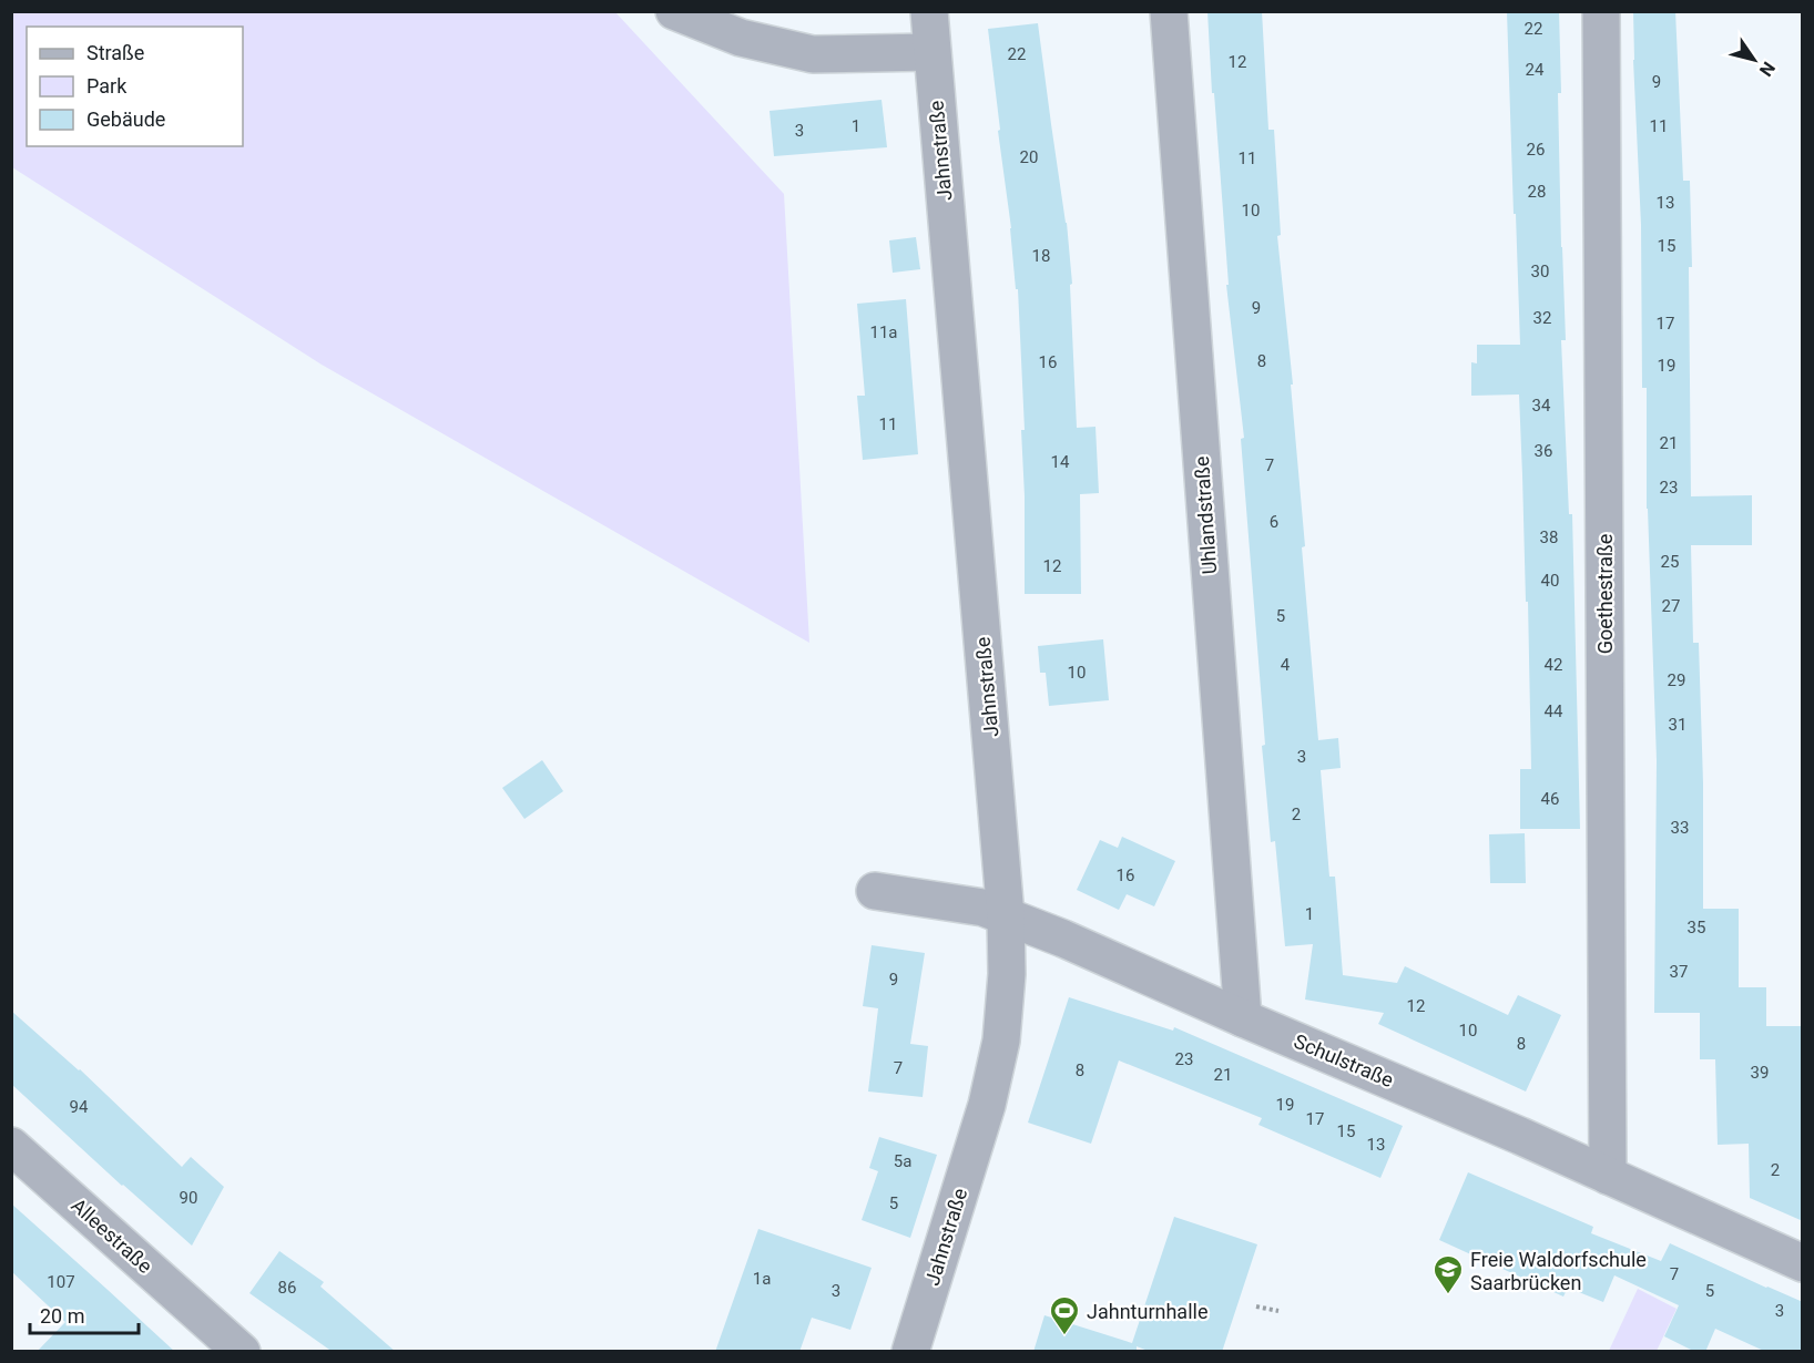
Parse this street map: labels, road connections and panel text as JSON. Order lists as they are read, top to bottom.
{
  "streets": {
    "street": [
      "Jahnstraße",
      "Uhlandstraße",
      "Goethestraße",
      "Schulstraße",
      "Alleestraße"
    ]
  },
  "crossings": [
    ["Jahnstraße", "Schulstraße"],
    ["Uhlandstraße", "Schulstraße"],
    ["Goethestraße", "Schulstraße"]
  ],
  "places": {
    "school or university": ["Freie Waldorfschule Saarbrücken"],
    "sports": ["Jahnturnhalle"]
  },
  "house_numbers": [
    "22",
    "22",
    "12",
    "24",
    "9",
    "1",
    "11",
    "3",
    "26",
    "20",
    "11",
    "28",
    "13",
    "10",
    "15",
    "18",
    "30",
    "9",
    "32",
    "17",
    "11a",
    "8",
    "16",
    "19",
    "34",
    "11",
    "21",
    "36",
    "14",
    "7",
    "23",
    "6",
    "38",
    "25",
    "12",
    "40",
    "27",
    "5",
    "4",
    "42",
    "10",
    "29",
    "44",
    "31",
    "3",
    "46",
    "2",
    "33",
    "16",
    "1",
    "35",
    "37",
    "9",
    "12",
    "10",
    "8",
    "23",
    "7",
    "8",
    "39",
    "21",
    "19",
    "94",
    "17",
    "15",
    "13",
    "5a",
    "2",
    "90",
    "5",
    "7",
    "1a",
    "107",
    "86",
    "3",
    "5",
    "3"
  ],
  "legend": ["Straße", "Park", "Gebäude"],
  "scale_bar": "20 m",
  "north": "bottom right"
}
